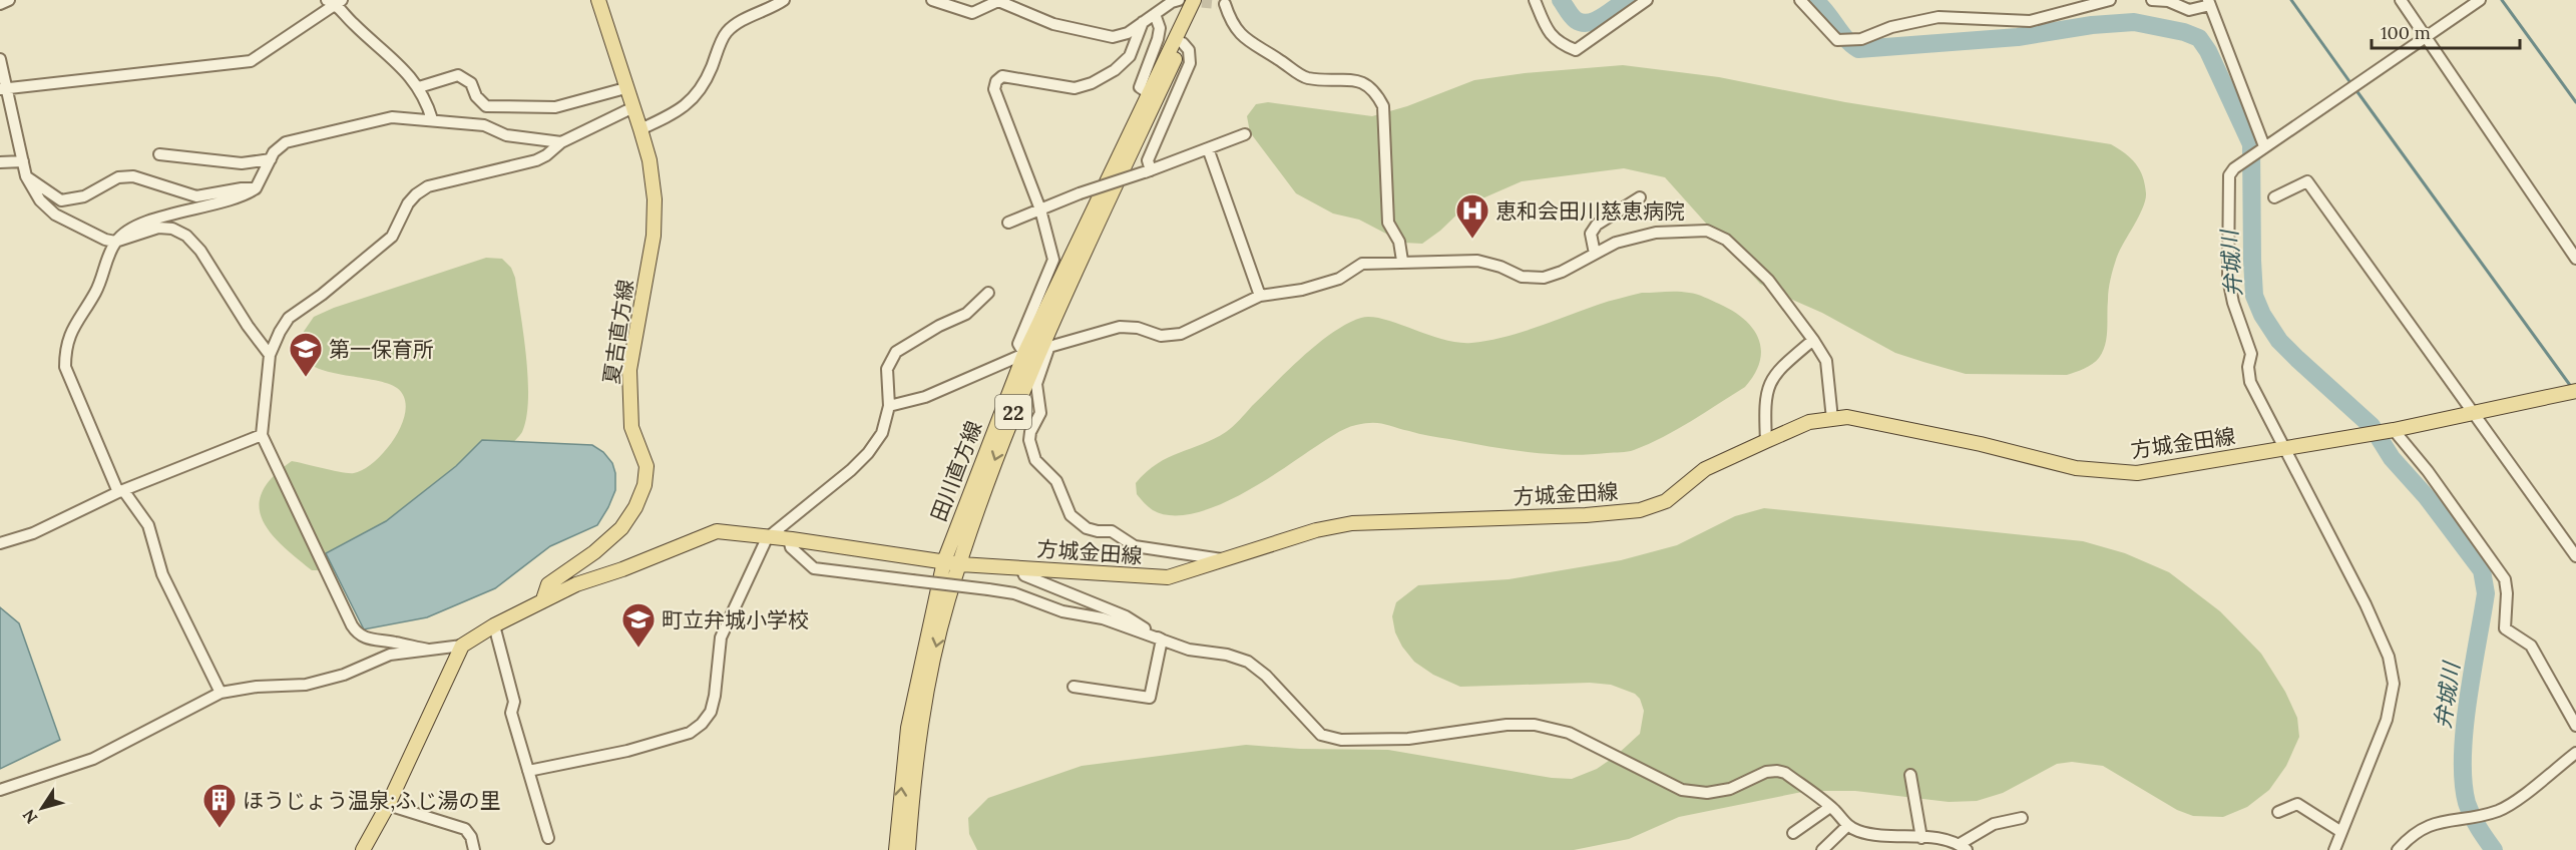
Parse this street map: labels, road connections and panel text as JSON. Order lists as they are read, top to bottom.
{
  "streets": {
    "main road": [
      "夏吉直方線",
      "22",
      "方城金田線",
      "田川直方線"
    ]
  },
  "crossings": [
    ["夏吉直方線", "方城金田線"],
    ["方城金田線", "田川直方線"]
  ],
  "water": ["弁城川"],
  "places": {
    "hospital": ["恵和会田川慈恵病院"],
    "school or university": ["第一保育所", "町立弁城小学校"],
    "building": ["ほうじょう温泉;ふじ湯の里"]
  },
  "scale_bar": "100 m",
  "north": "bottom left"
}
